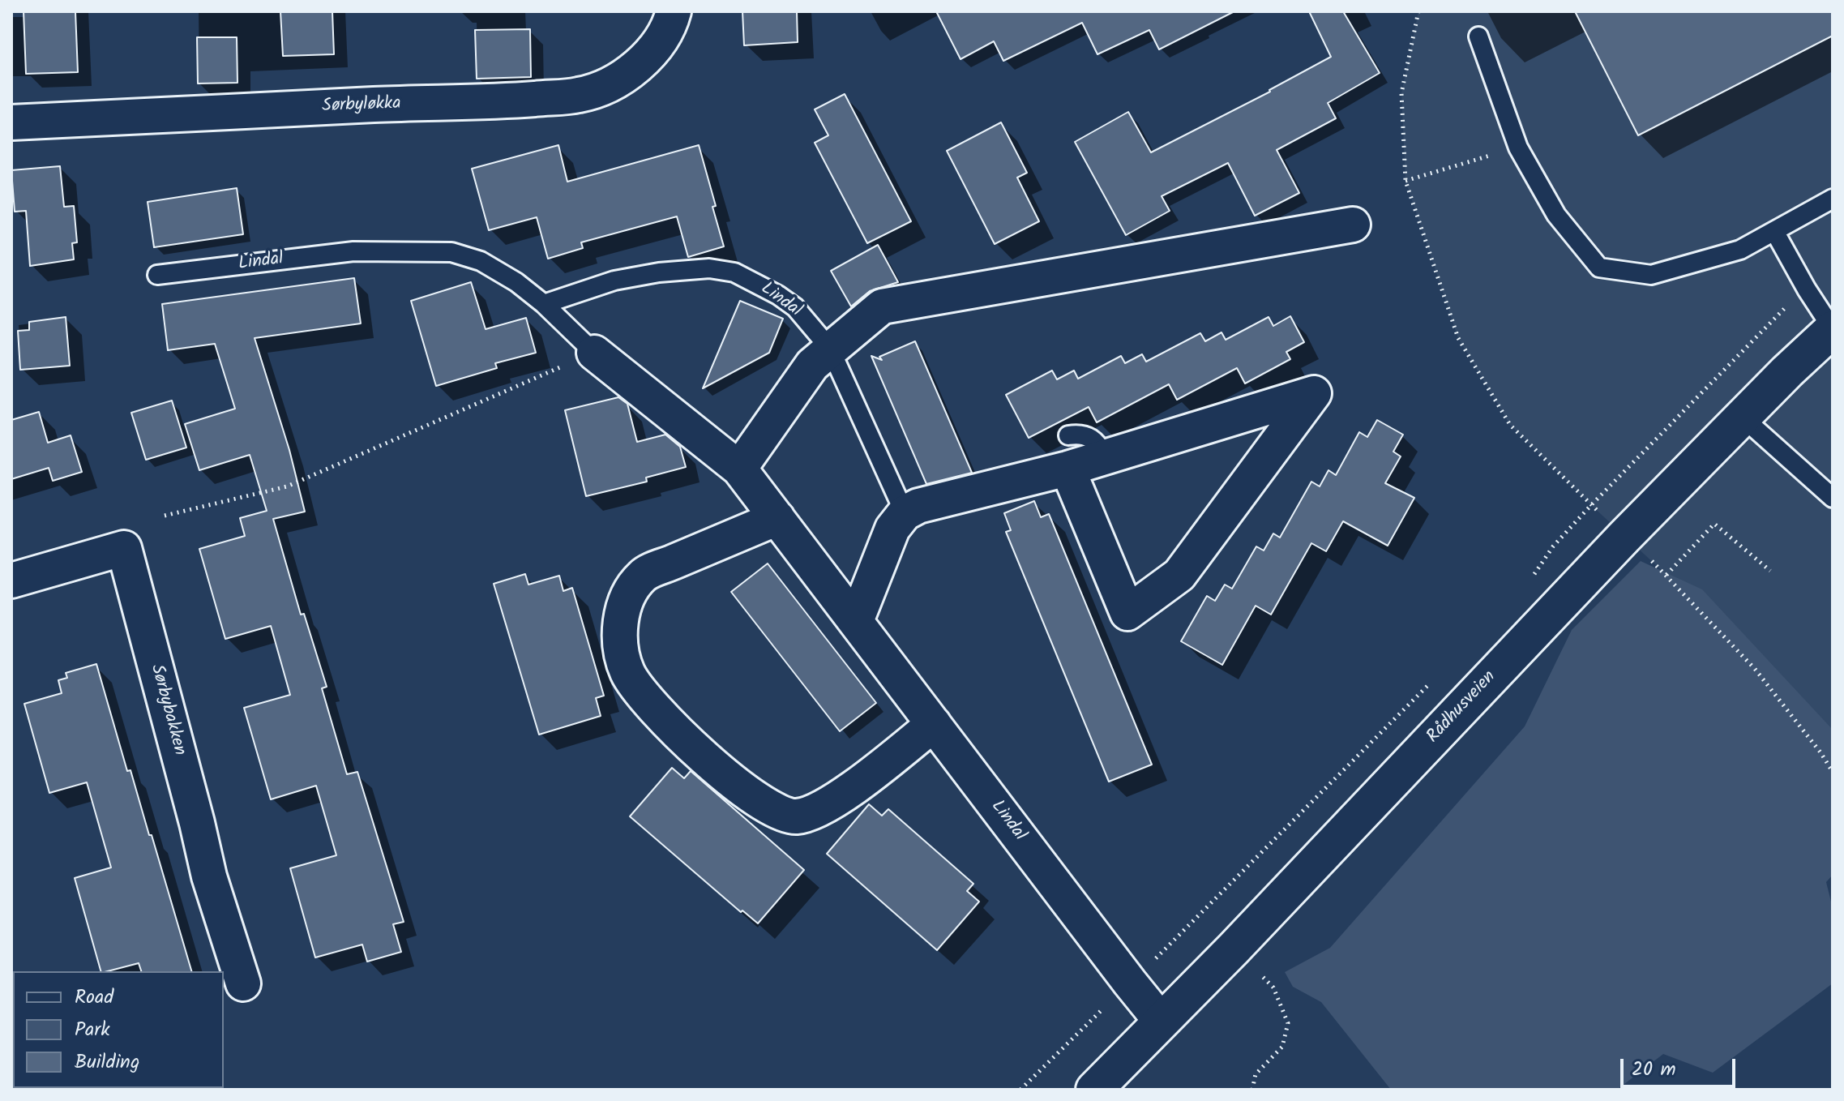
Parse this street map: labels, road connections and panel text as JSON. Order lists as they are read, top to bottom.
{
  "streets": {
    "street": [
      "Sørbyløkka",
      "Lindal",
      "Rådhusveien",
      "Sørbybakken"
    ]
  },
  "crossings": [
    ["Lindal", "Rådhusveien"]
  ],
  "legend": ["Road", "Park", "Building"],
  "scale_bar": "20 m"
}
